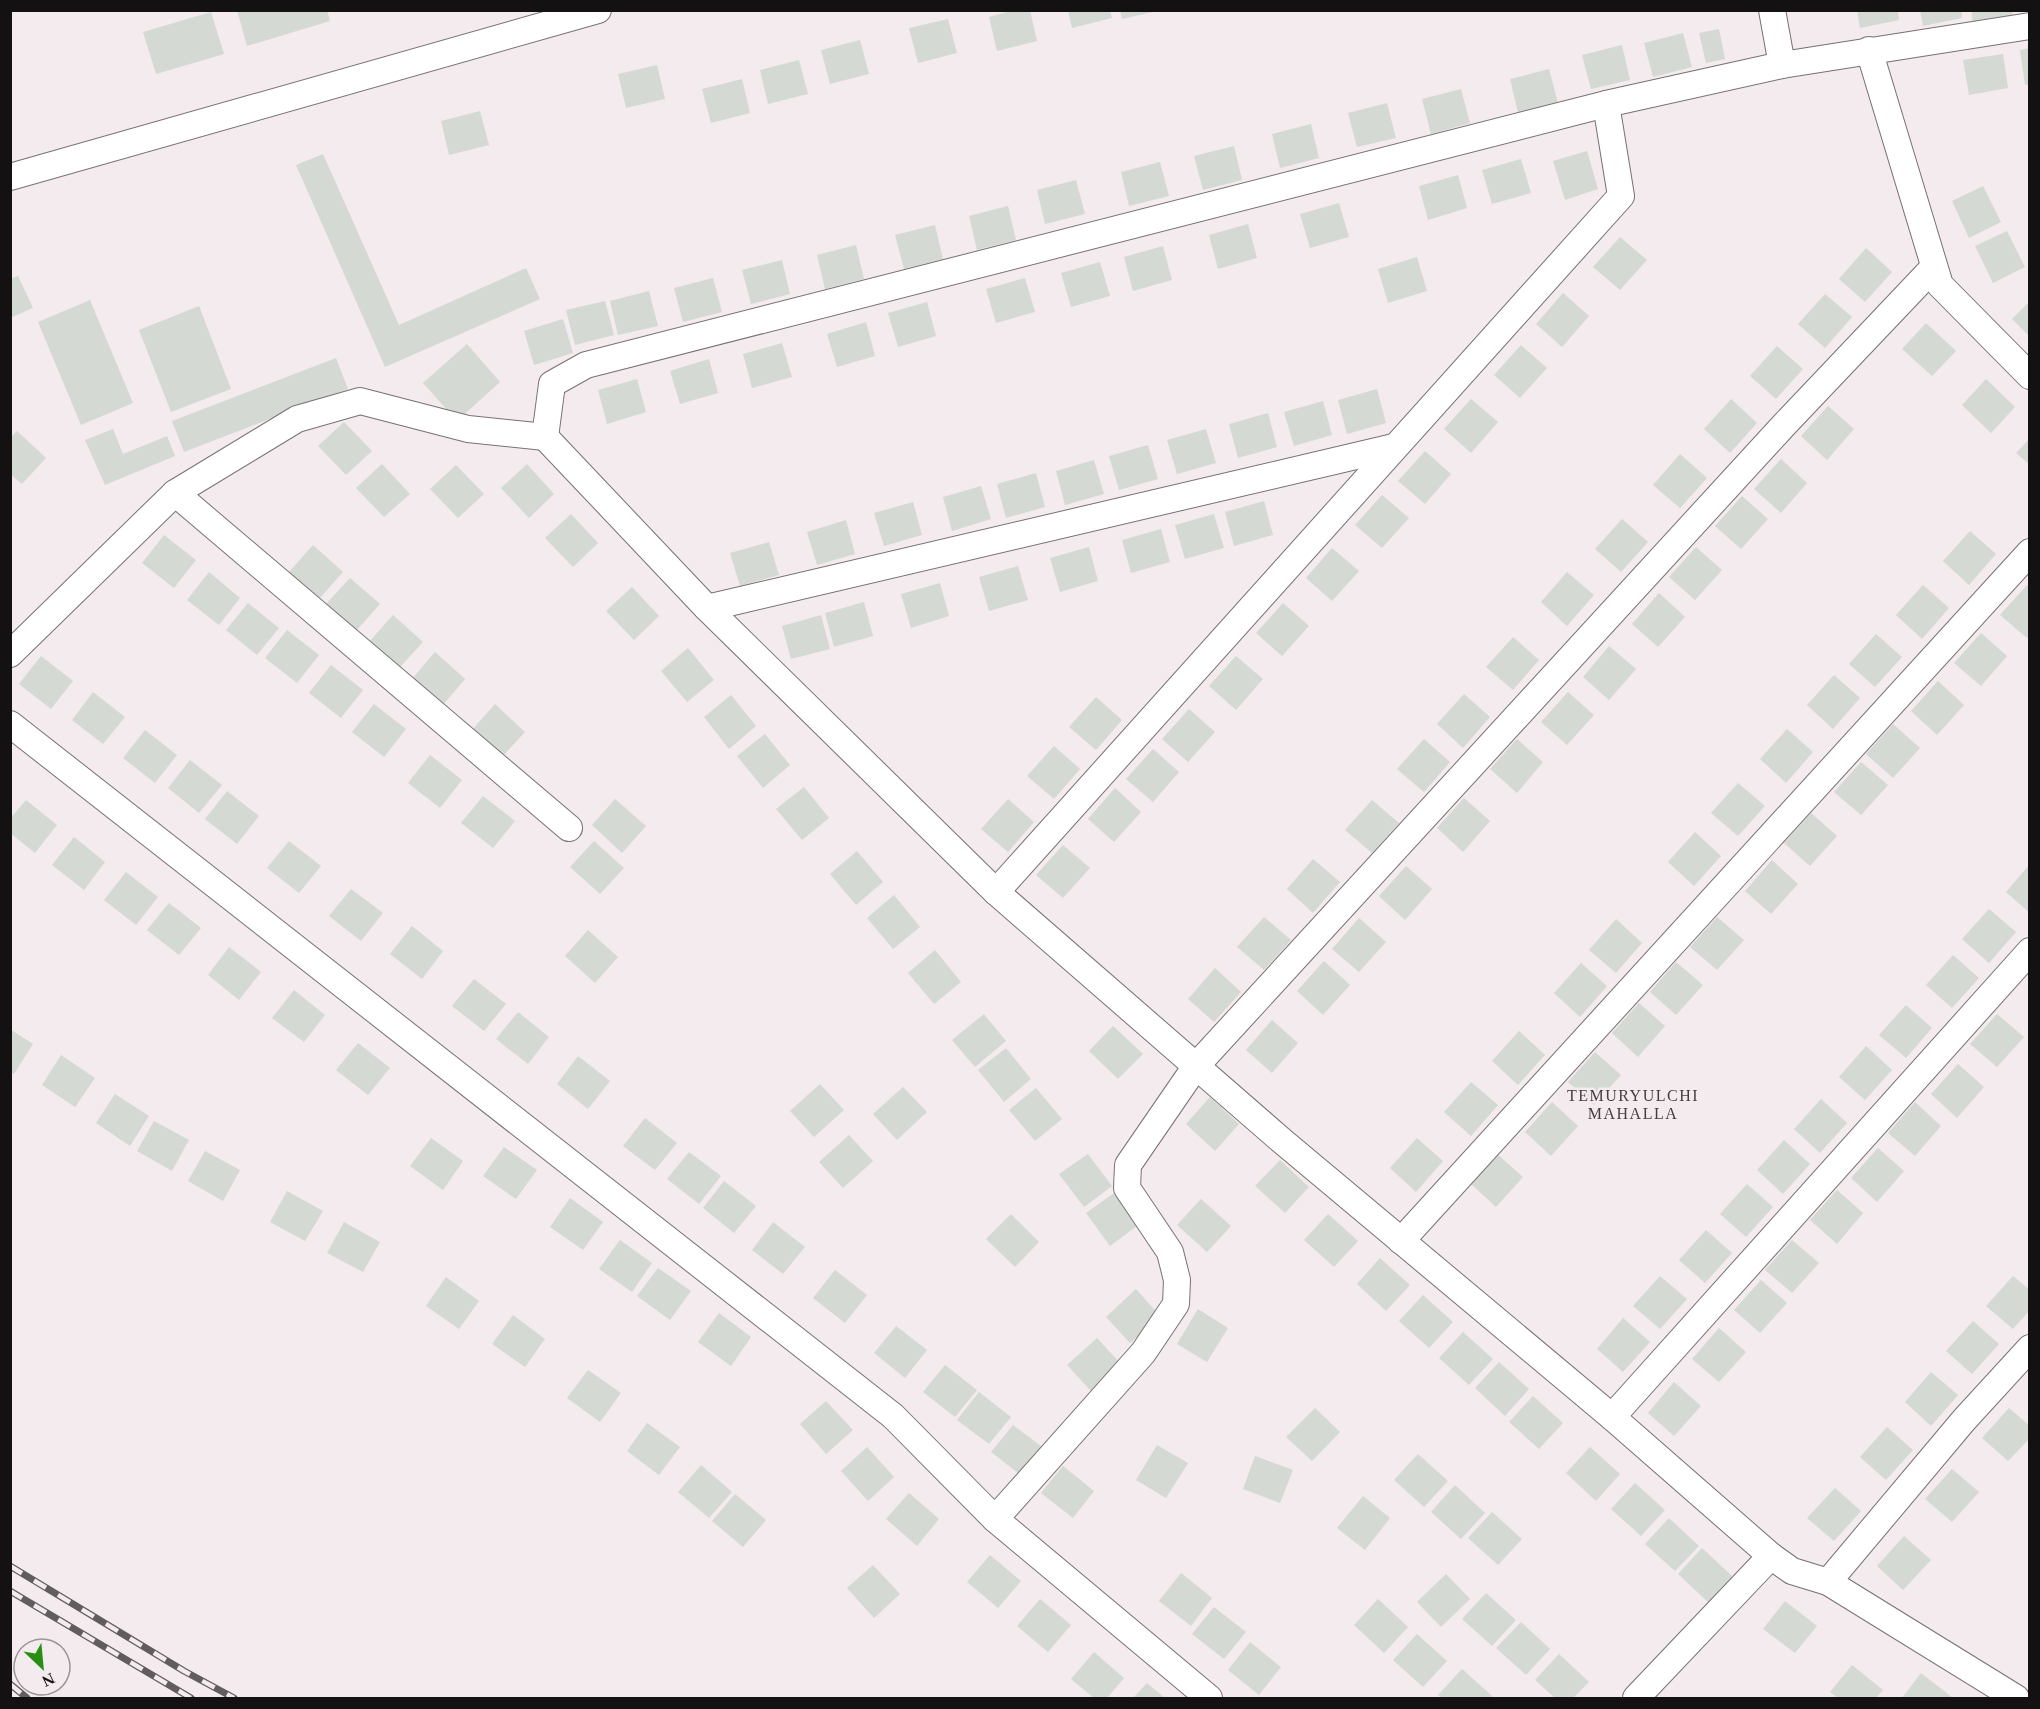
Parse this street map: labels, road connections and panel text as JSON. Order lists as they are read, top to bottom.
{
  "districts": ["TEMURYULCHI MAHALLA"],
  "north": "bottom right"
}
